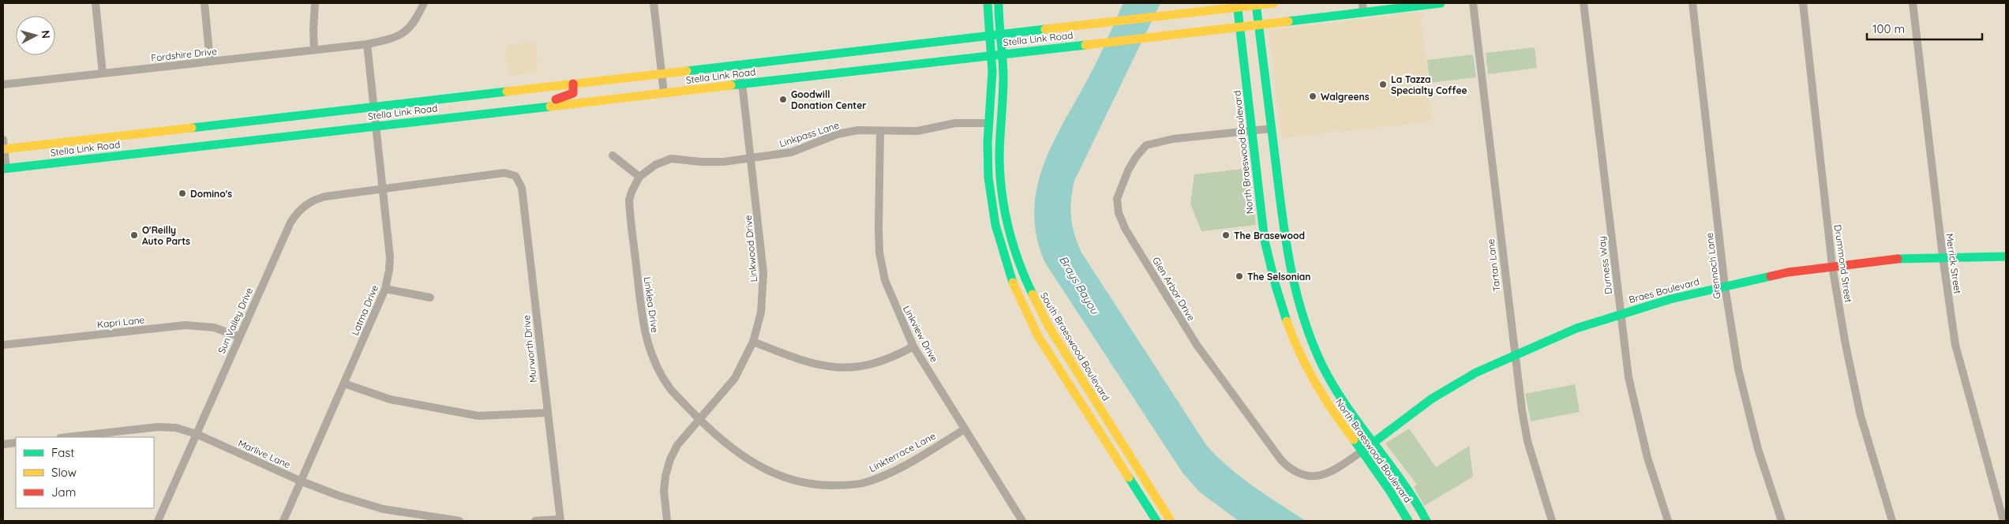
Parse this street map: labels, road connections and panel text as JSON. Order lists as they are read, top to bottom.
{
  "streets": {
    "main road": [
      "Stella Link Road",
      "North Braeswood Boulevard",
      "Braes Boulevard",
      "South Braeswood Boulevard"
    ],
    "street": [
      "Fordshire Drive",
      "Linkpass Lane",
      "Linkwood Drive",
      "Drummond Street",
      "Merrick Street",
      "Tartan Lane",
      "Durness Way",
      "Grennoch Lane",
      "Glen Arbor Drive",
      "Linklea Drive",
      "Latma Drive",
      "Sun Valley Drive",
      "Kapri Lane",
      "Linkview Drive",
      "Murworth Drive",
      "Linkterrace Lane",
      "Marlive Lane"
    ]
  },
  "crossings": [
    ["Stella Link Road", "North Braeswood Boulevard"],
    ["Stella Link Road", "Linkwood Drive"],
    ["Stella Link Road", "Latma Drive"],
    ["Stella Link Road", "South Braeswood Boulevard"],
    ["Fordshire Drive", "Latma Drive"],
    ["Linkpass Lane", "Linkwood Drive"],
    ["Linkpass Lane", "Linklea Drive"],
    ["Linkpass Lane", "Linkview Drive"],
    ["North Braeswood Boulevard", "Glen Arbor Drive"],
    ["North Braeswood Boulevard", "Braes Boulevard"],
    ["Linkwood Drive", "Linklea Drive"],
    ["Linkwood Drive", "Linkterrace Lane"],
    ["Drummond Street", "Braes Boulevard"],
    ["Merrick Street", "Braes Boulevard"],
    ["Tartan Lane", "Braes Boulevard"],
    ["Durness Way", "Braes Boulevard"],
    ["Grennoch Lane", "Braes Boulevard"],
    ["Glen Arbor Drive", "Braes Boulevard"],
    ["Linklea Drive", "Linkterrace Lane"],
    ["Latma Drive", "Sun Valley Drive"],
    ["Latma Drive", "Marlive Lane"],
    ["Sun Valley Drive", "Kapri Lane"],
    ["Sun Valley Drive", "Murworth Drive"],
    ["Sun Valley Drive", "Marlive Lane"],
    ["Linkview Drive", "Linkterrace Lane"]
  ],
  "water": ["Brays Bayou"],
  "places": [
    "La Tazza Specialty Coffee",
    "Walgreens",
    "Goodwill Donation Center",
    "Domino's",
    "O'Reilly Auto Parts",
    "The Brasewood",
    "The Selsonian"
  ],
  "legend": ["Fast", "Slow", "Jam"],
  "scale_bar": "100 m",
  "north": "right"
}
